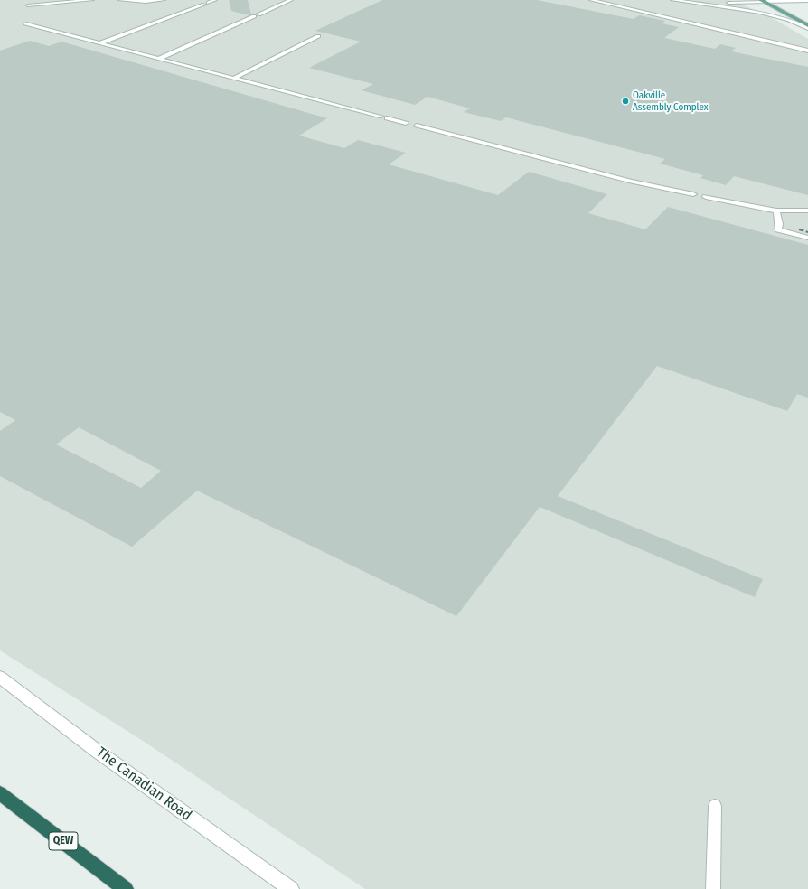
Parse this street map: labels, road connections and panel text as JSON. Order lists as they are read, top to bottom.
{
  "streets": {
    "highway": ["QEW"],
    "street": ["The Canadian Road"]
  },
  "places": ["Oakville Assembly Complex"]
}
